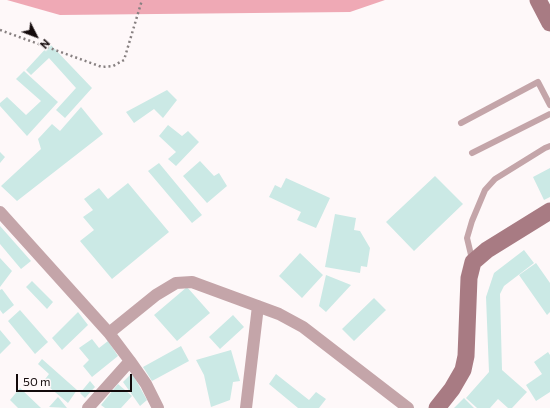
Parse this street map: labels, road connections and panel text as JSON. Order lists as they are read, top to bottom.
{
  "scale_bar": "50 m",
  "north": "bottom right"
}
